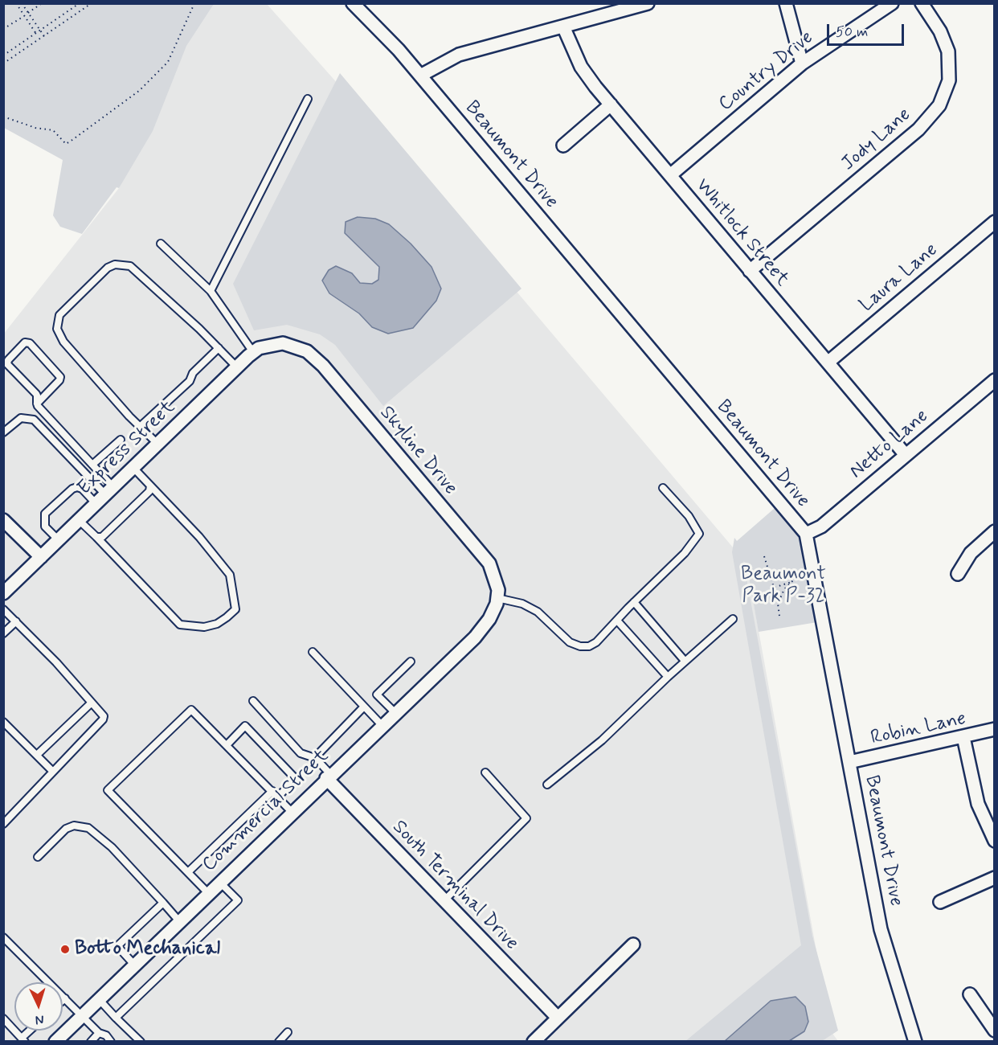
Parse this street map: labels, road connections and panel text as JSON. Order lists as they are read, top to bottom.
{
  "streets": {
    "street": [
      "Country Drive",
      "Jody Lane",
      "Beaumont Drive",
      "Whitlock Street",
      "Laura Lane",
      "Netto Lane",
      "Express Street",
      "Skyline Drive",
      "Robin Lane",
      "Commercial Street",
      "South Terminal Drive"
    ]
  },
  "crossings": [
    ["Country Drive", "Whitlock Street"],
    ["Jody Lane", "Whitlock Street"],
    ["Beaumont Drive", "Netto Lane"],
    ["Beaumont Drive", "Robin Lane"],
    ["Whitlock Street", "Laura Lane"],
    ["Whitlock Street", "Netto Lane"],
    ["Express Street", "Skyline Drive"],
    ["Skyline Drive", "Commercial Street"],
    ["Commercial Street", "South Terminal Drive"]
  ],
  "parks": ["Beaumont Park P-32"],
  "places": ["Botto Mechanical"],
  "scale_bar": "50 m",
  "north": "bottom"
}
